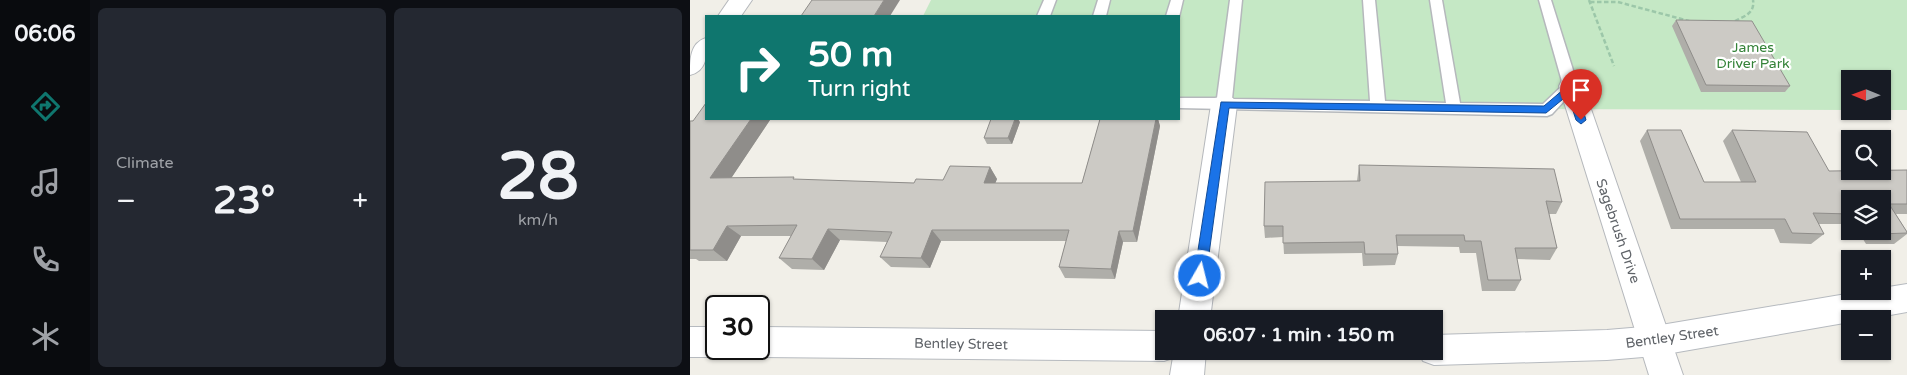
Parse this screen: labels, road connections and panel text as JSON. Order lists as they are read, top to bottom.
{
  "streets": {
    "street": ["Sagebrush Drive", "Bentley Street"]
  },
  "crossings": [
    ["Sagebrush Drive", "Bentley Street"]
  ],
  "parks": ["James Driver Park"],
  "north": "left",
  "page": {
    "tabs": "06:06",
    "tile": [
      "Climate",
      ["28", "km/h"]
    ],
    "turn": ["50 m", "Turn right"],
    "map_buttons": ["+", "−"],
    "heat": ["−", "23°", "+"],
    "limit": "30",
    "trip": "06:07 · 1 min · 150 m"
  }
}
